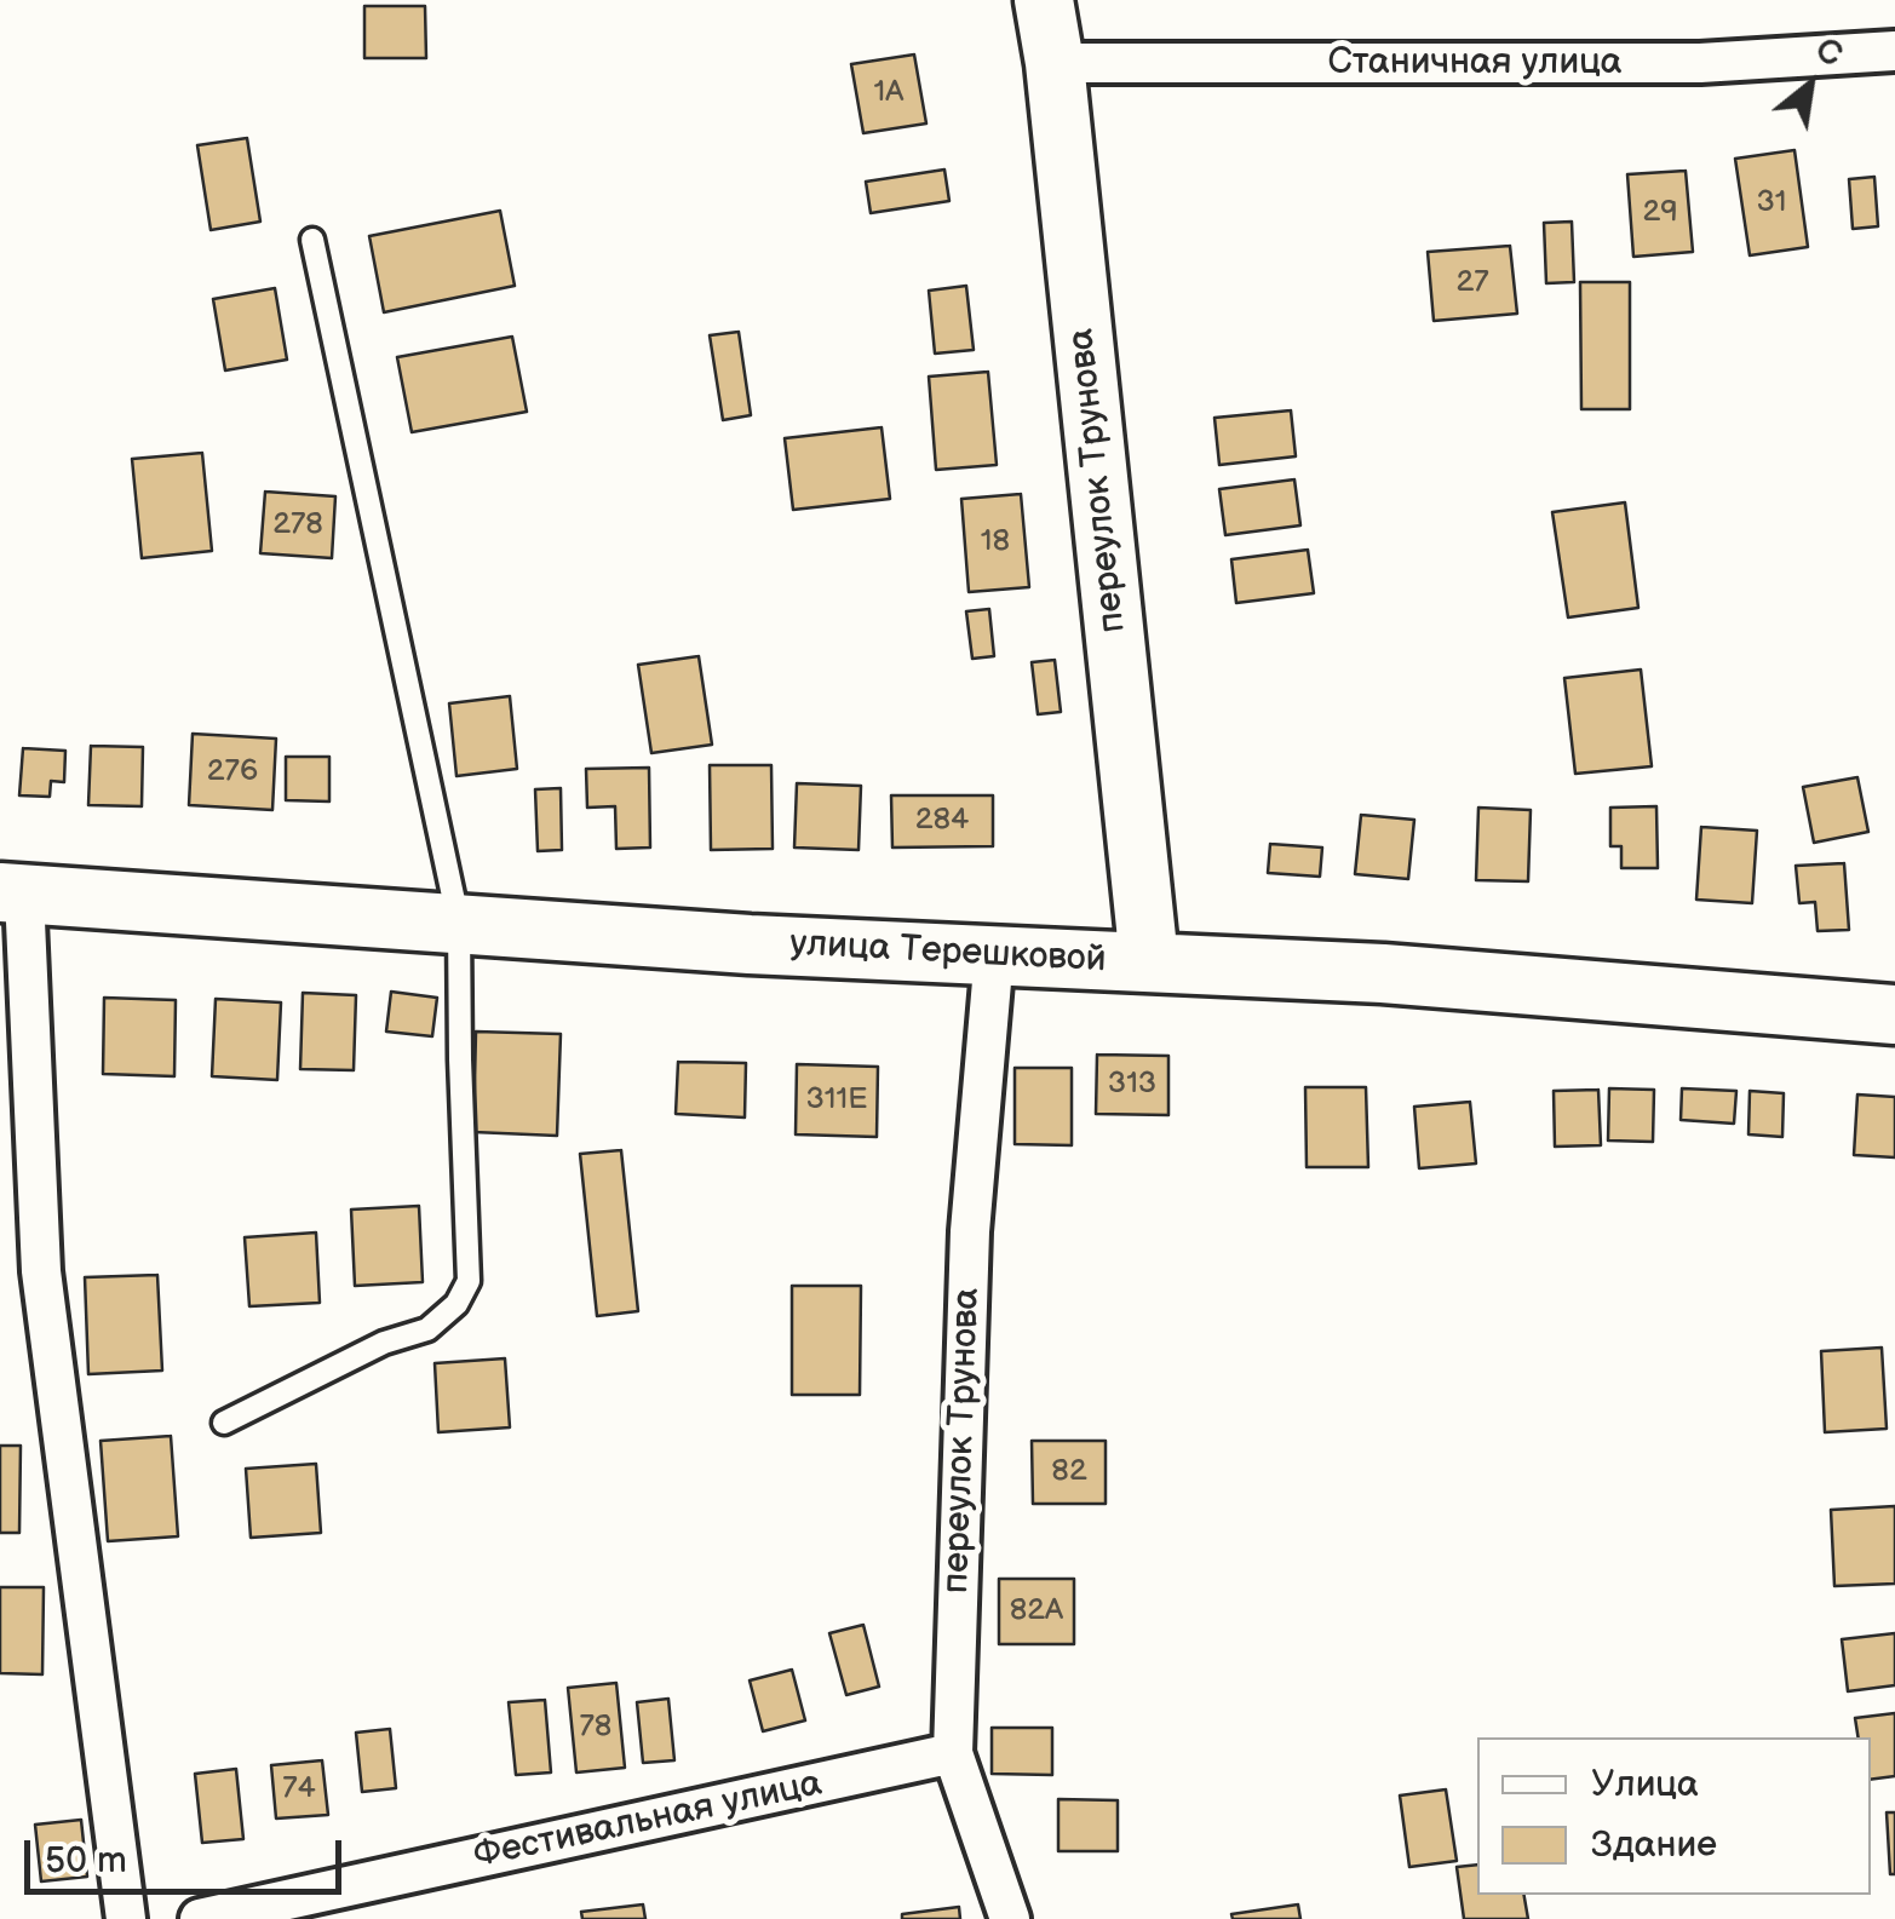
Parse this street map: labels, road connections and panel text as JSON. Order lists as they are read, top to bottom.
{
  "streets": {
    "street": [
      "Станичная улица",
      "переулок Трунова",
      "улица Терешковой",
      "Фестивальная улица"
    ]
  },
  "crossings": [
    ["Станичная улица", "переулок Трунова"],
    ["переулок Трунова", "улица Терешковой"],
    ["переулок Трунова", "Фестивальная улица"]
  ],
  "house_numbers": [
    "1А",
    "31",
    "29",
    "27",
    "278",
    "18",
    "276",
    "284",
    "313",
    "311Е",
    "82",
    "82А",
    "78",
    "74"
  ],
  "legend": ["Улица", "Здание"],
  "scale_bar": "50 m",
  "north": "top right"
}
